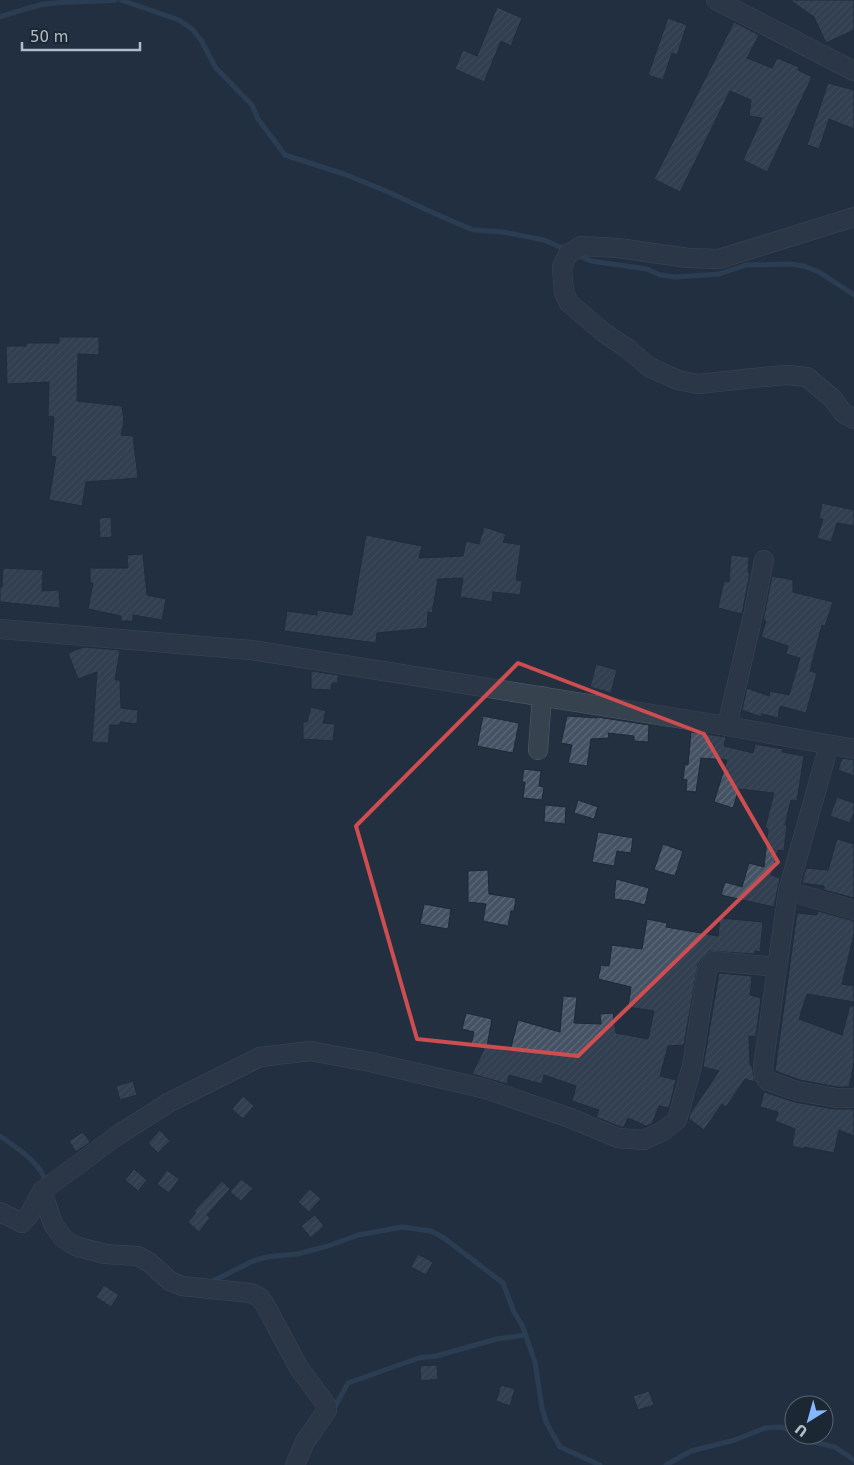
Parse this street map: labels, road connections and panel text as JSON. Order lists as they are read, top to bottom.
{
  "scale_bar": "50 m",
  "north": "bottom left"
}
